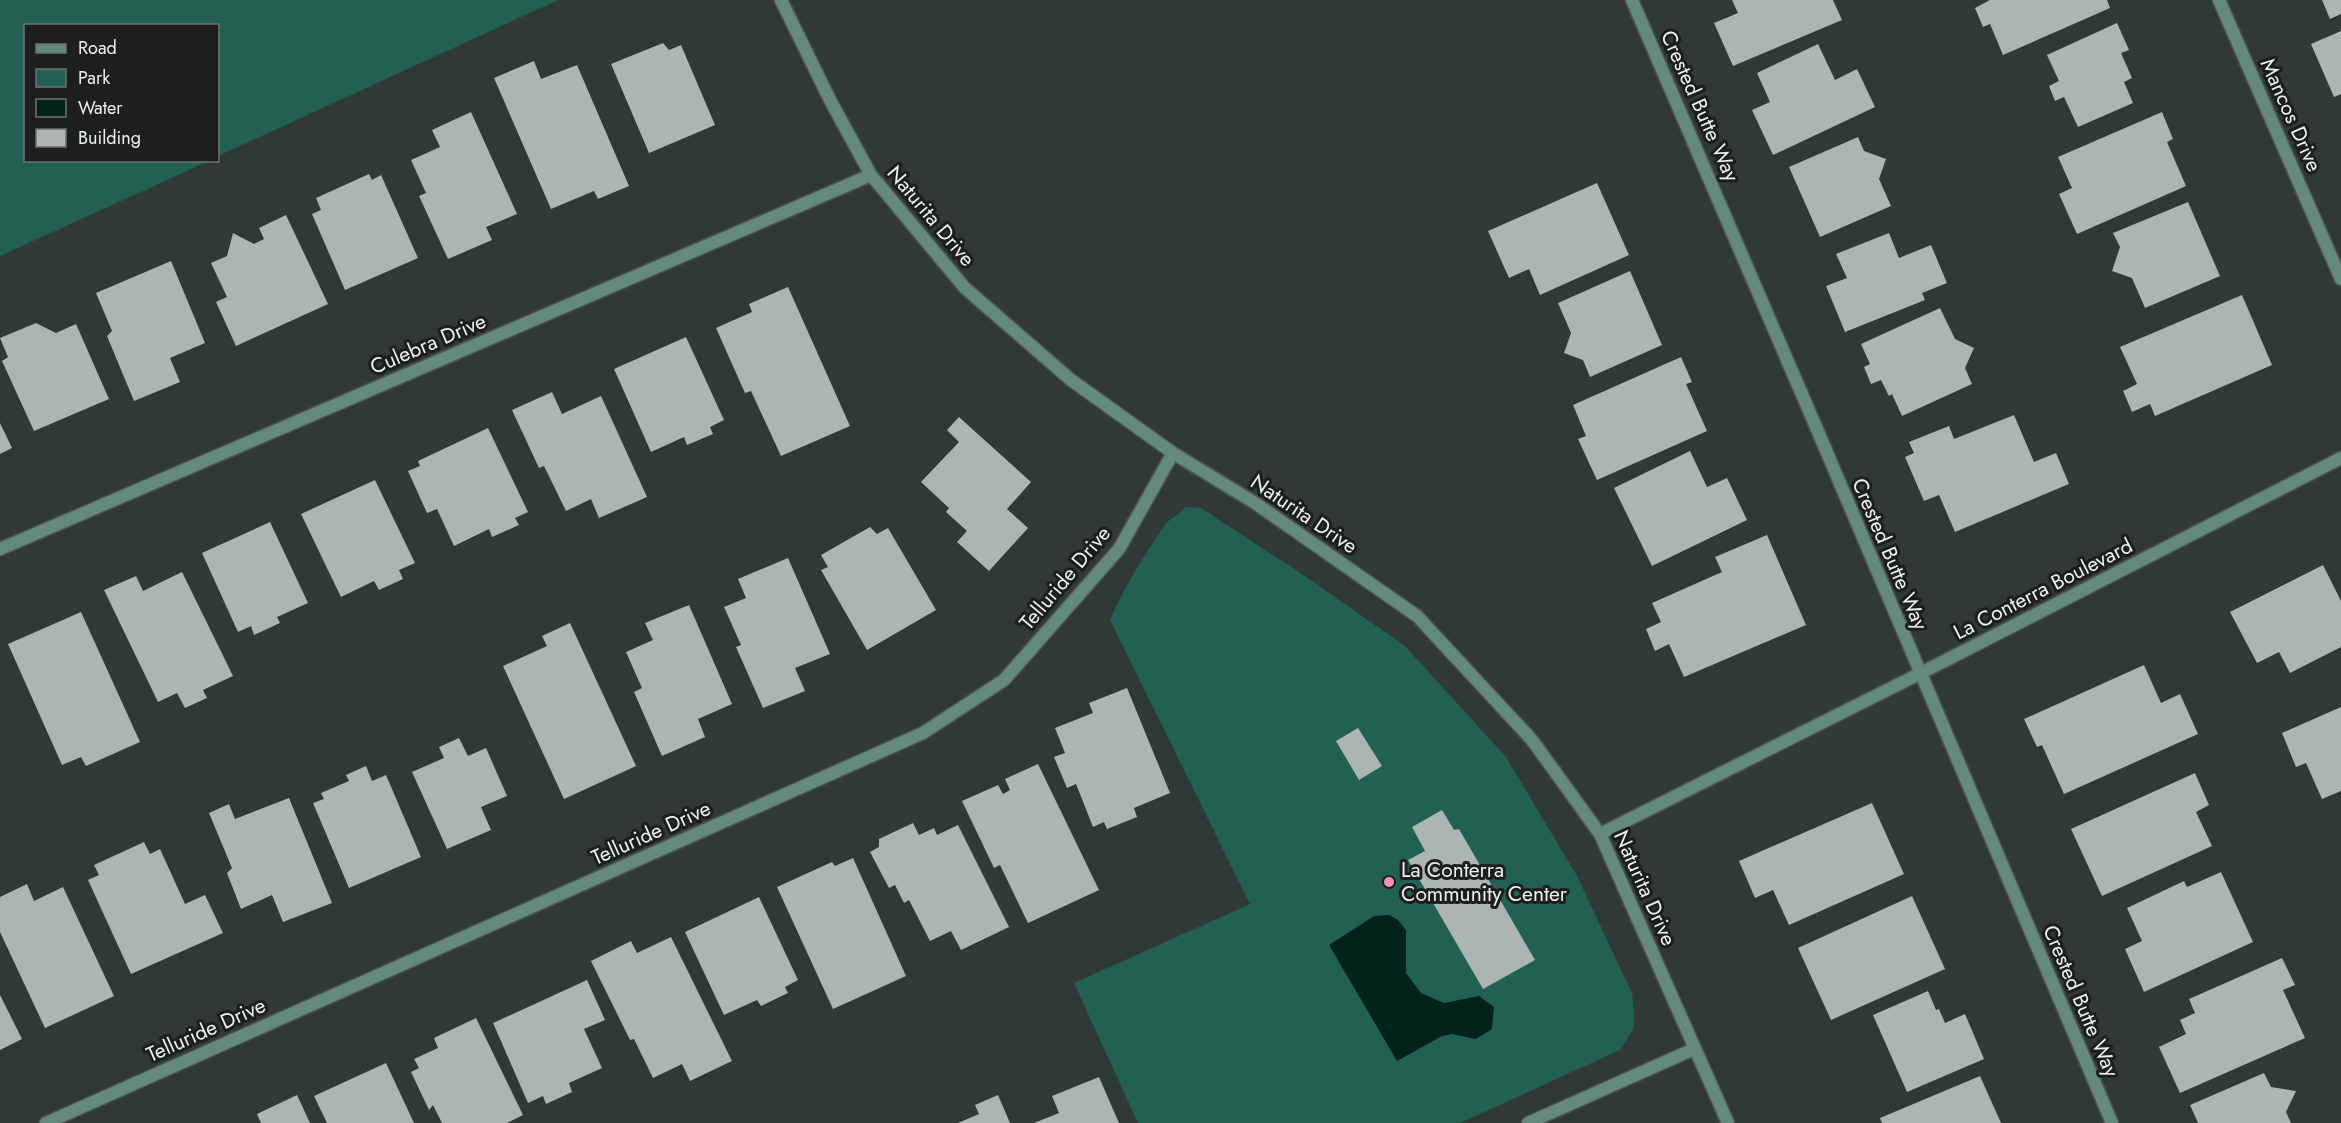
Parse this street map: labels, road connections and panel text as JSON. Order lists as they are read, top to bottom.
{
  "streets": {
    "street": [
      "Crested Butte Way",
      "Mancos Drive",
      "Naturita Drive",
      "Culebra Drive",
      "Telluride Drive",
      "La Conterra Boulevard"
    ]
  },
  "crossings": [
    ["Crested Butte Way", "La Conterra Boulevard"],
    ["Naturita Drive", "Culebra Drive"],
    ["Naturita Drive", "Telluride Drive"],
    ["Naturita Drive", "La Conterra Boulevard"]
  ],
  "places": ["La Conterra Community Center"],
  "legend": [
    "Road",
    "Park",
    "Water",
    "Building"
  ]
}
